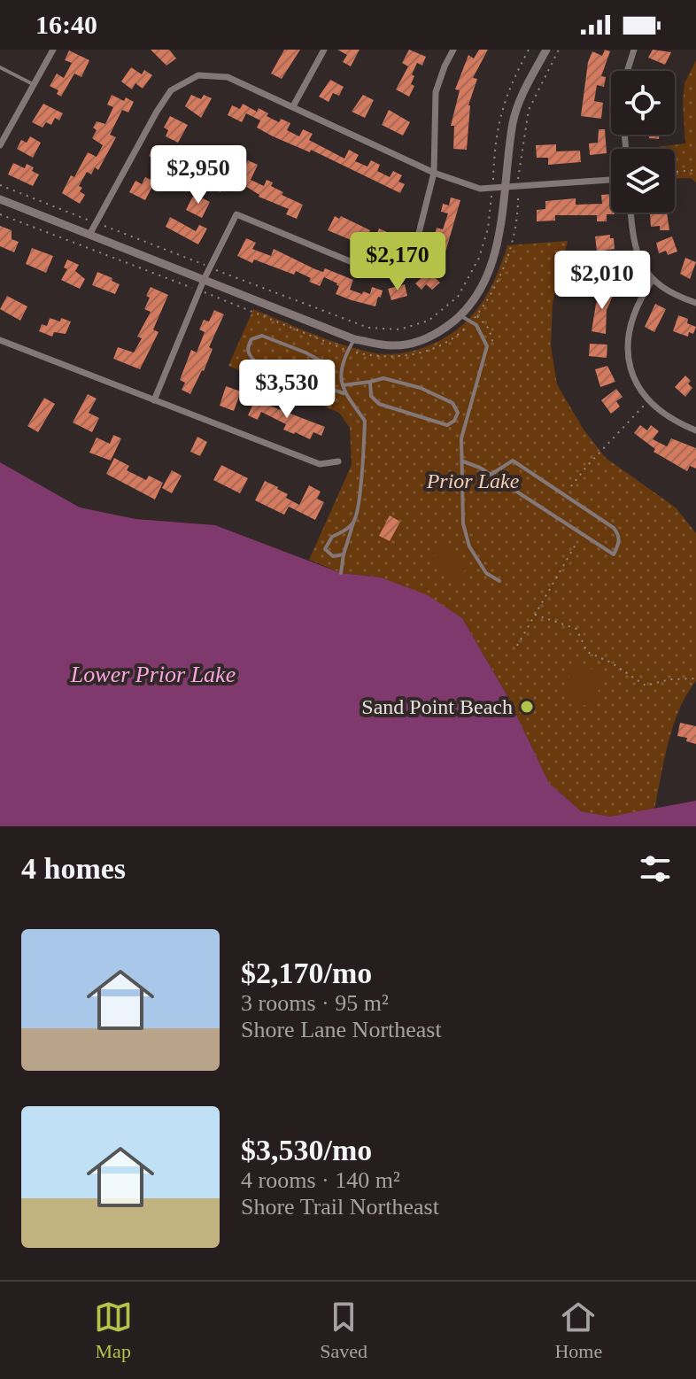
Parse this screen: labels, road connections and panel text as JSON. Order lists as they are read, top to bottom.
{
  "water": ["Lower Prior Lake"],
  "parks": ["Prior Lake"],
  "places": ["Sand Point Beach"],
  "page": {
    "status": "16:40",
    "price": [
      "$2,950",
      "$2,170",
      "$2,010",
      "$3,530"
    ],
    "heading": "4 homes",
    "list": [
      {
        "name": "$2,170/mo",
        "note": "3 rooms · 95 m² · Shore Lane Northeast"
      },
      {
        "name": "$3,530/mo",
        "note": "4 rooms · 140 m² · Shore Trail Northeast"
      }
    ],
    "tabs": ["Map", "Saved", "Home"]
  }
}
